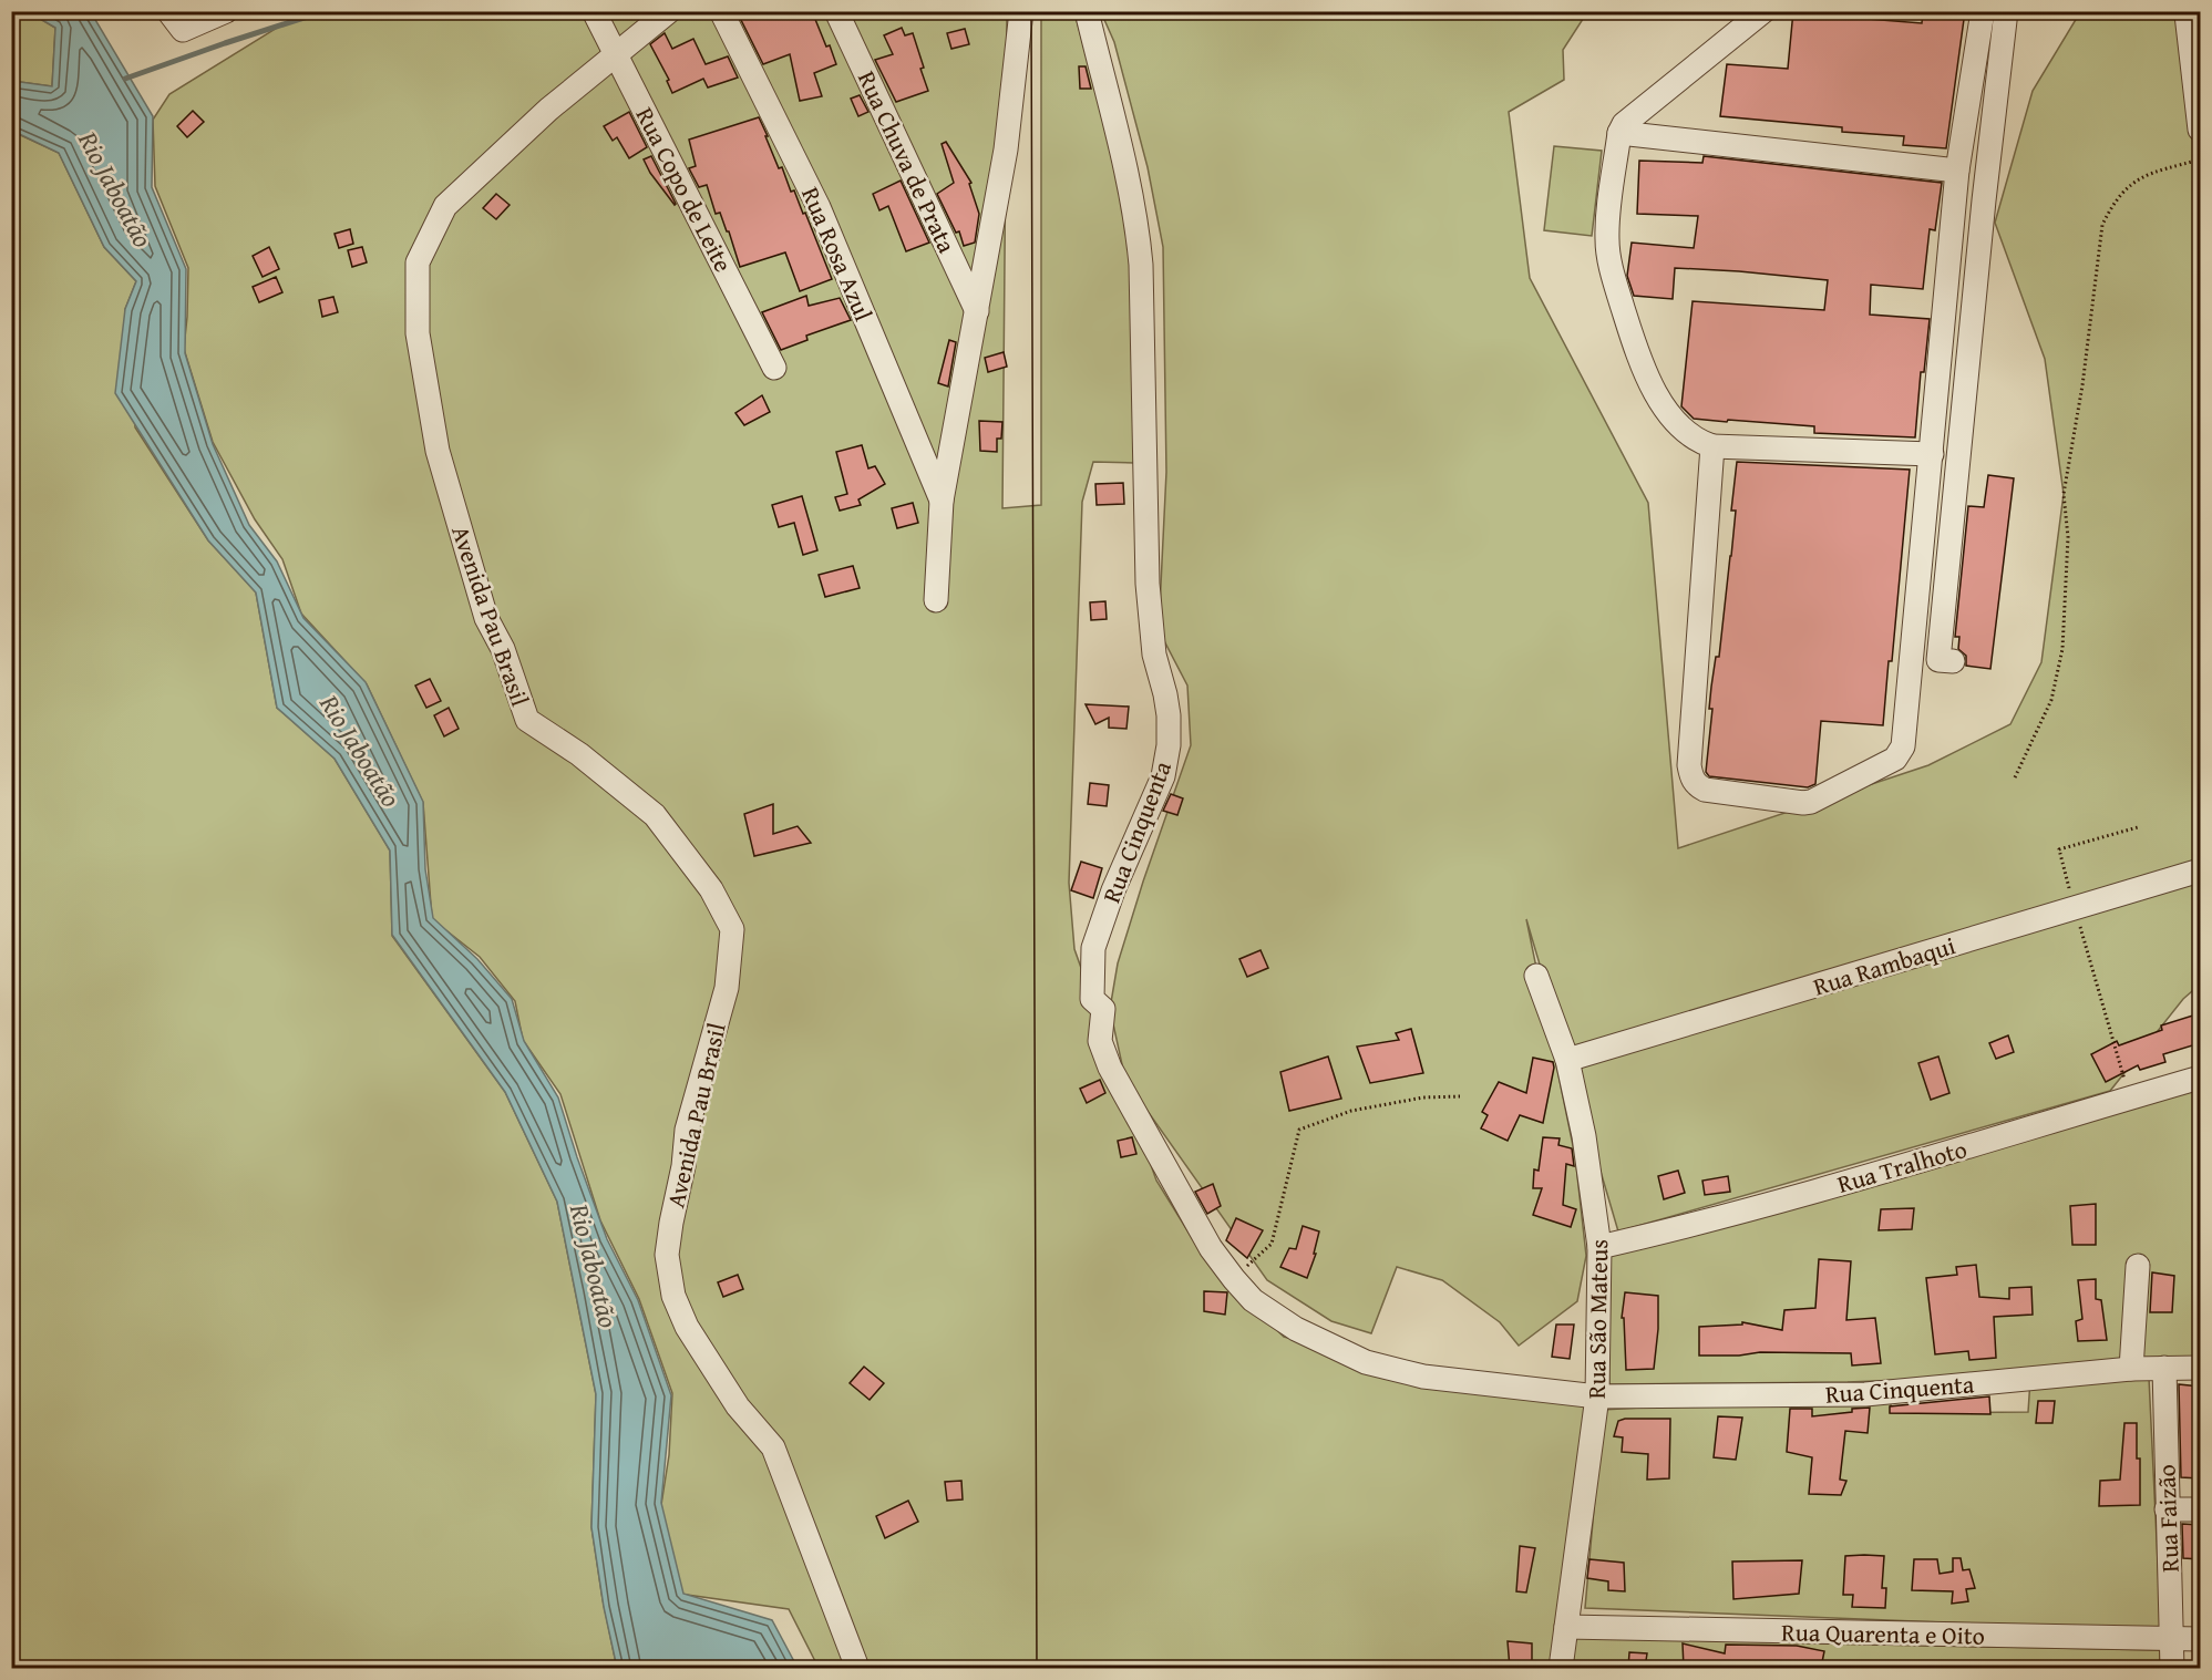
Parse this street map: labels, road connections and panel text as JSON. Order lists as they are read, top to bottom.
{
  "streets": {
    "street": [
      "Rua Chuva de Prata",
      "Rua Copo de Leite",
      "Rua Rosa Azul",
      "Avenida Pau Brasil",
      "Rua Cinquenta",
      "Rua Rambaqui",
      "Rua Tralhoto",
      "Rua São Mateus",
      "Rua Faizão",
      "Rua Quarenta e Oito"
    ]
  },
  "crossings": [
    ["Rua Copo de Leite", "Avenida Pau Brasil"],
    ["Rua Cinquenta", "Rua São Mateus"],
    ["Rua Cinquenta", "Rua Faizão"],
    ["Rua Rambaqui", "Rua São Mateus"],
    ["Rua Tralhoto", "Rua São Mateus"],
    ["Rua São Mateus", "Rua Quarenta e Oito"],
    ["Rua Faizão", "Rua Quarenta e Oito"]
  ],
  "water": ["Rio Jaboatão"]
}
